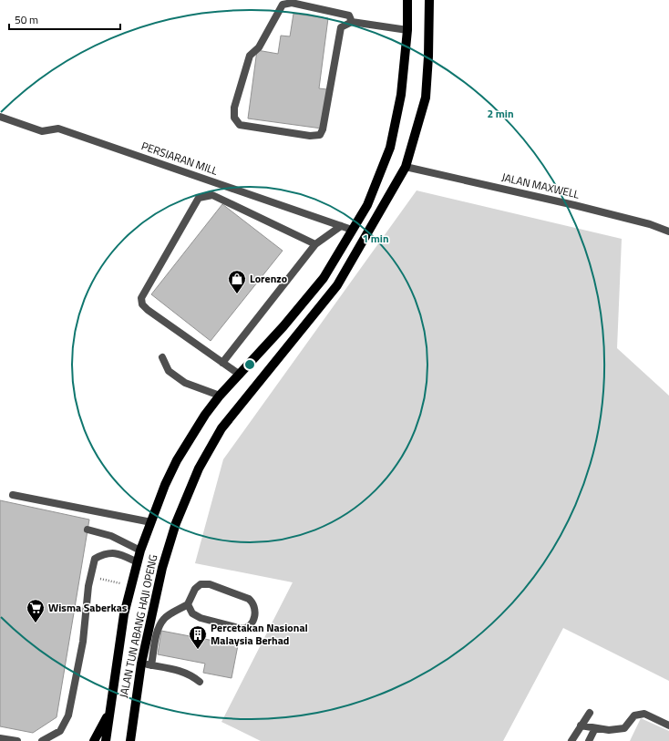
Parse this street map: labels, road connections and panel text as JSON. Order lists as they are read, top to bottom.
{
  "streets": {
    "main road": ["JALAN TUN ABANG HAJI OPENG"],
    "street": ["PERSIARAN MILL", "JALAN MAXWELL"]
  },
  "crossings": [
    ["PERSIARAN MILL", "JALAN TUN ABANG HAJI OPENG"],
    ["JALAN MAXWELL", "JALAN TUN ABANG HAJI OPENG"]
  ],
  "places": {
    "shop": ["Lorenzo"],
    "supermarket": ["Wisma Saberkas"],
    "building": ["Percetakan Nasional Malaysia Berhad"]
  },
  "scale_bar": "50 m",
  "rings": ["2 min", "1 min"]
}
